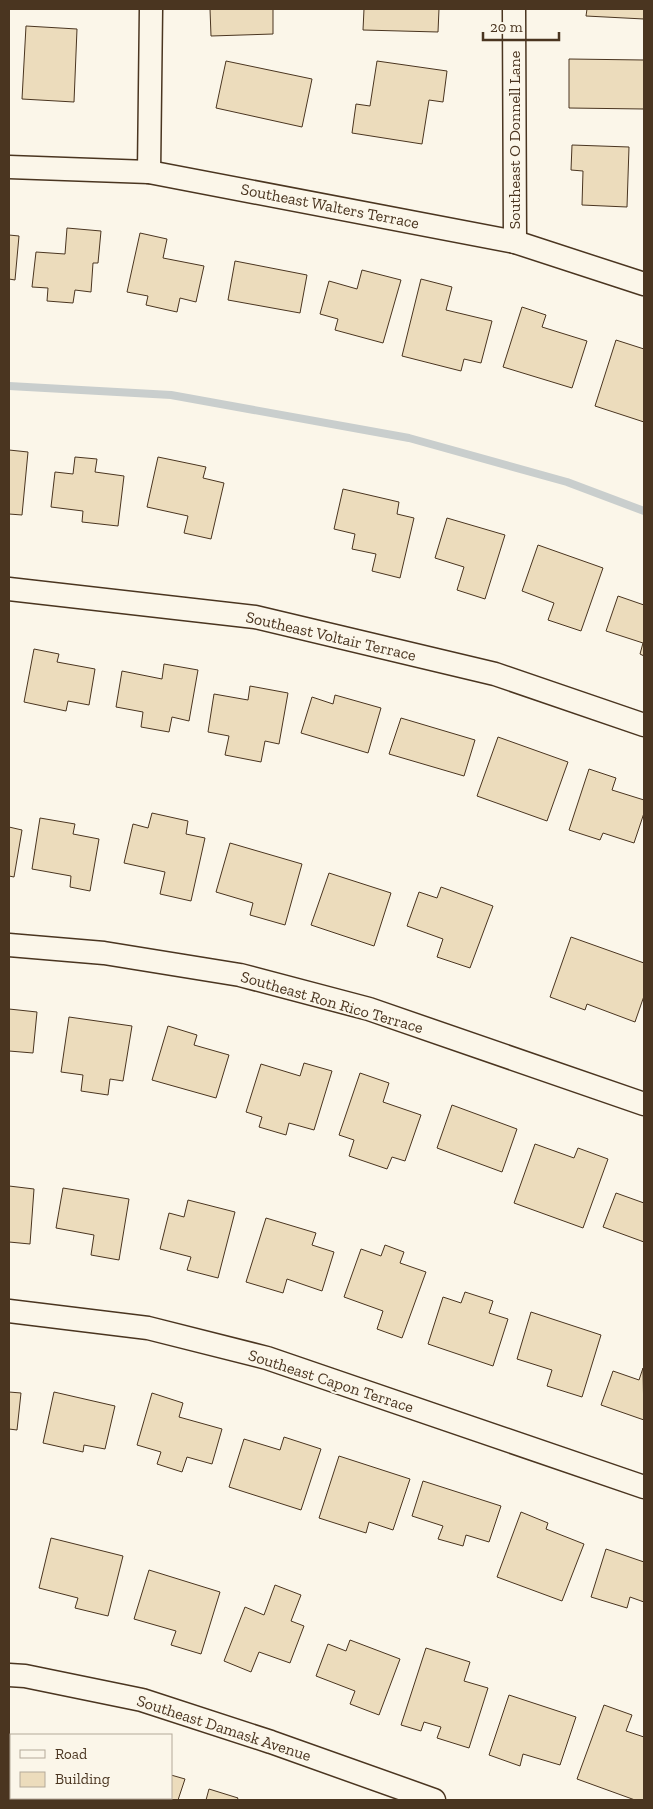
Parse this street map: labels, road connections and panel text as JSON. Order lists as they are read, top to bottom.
{
  "streets": {
    "street": [
      "Southeast O Donnell Lane",
      "Southeast Walters Terrace",
      "Southeast Voltair Terrace",
      "Southeast Ron Rico Terrace",
      "Southeast Capon Terrace",
      "Southeast Damask Avenue"
    ]
  },
  "crossings": [
    ["Southeast O Donnell Lane", "Southeast Walters Terrace"]
  ],
  "legend": ["Road", "Building"],
  "scale_bar": "20 m"
}
